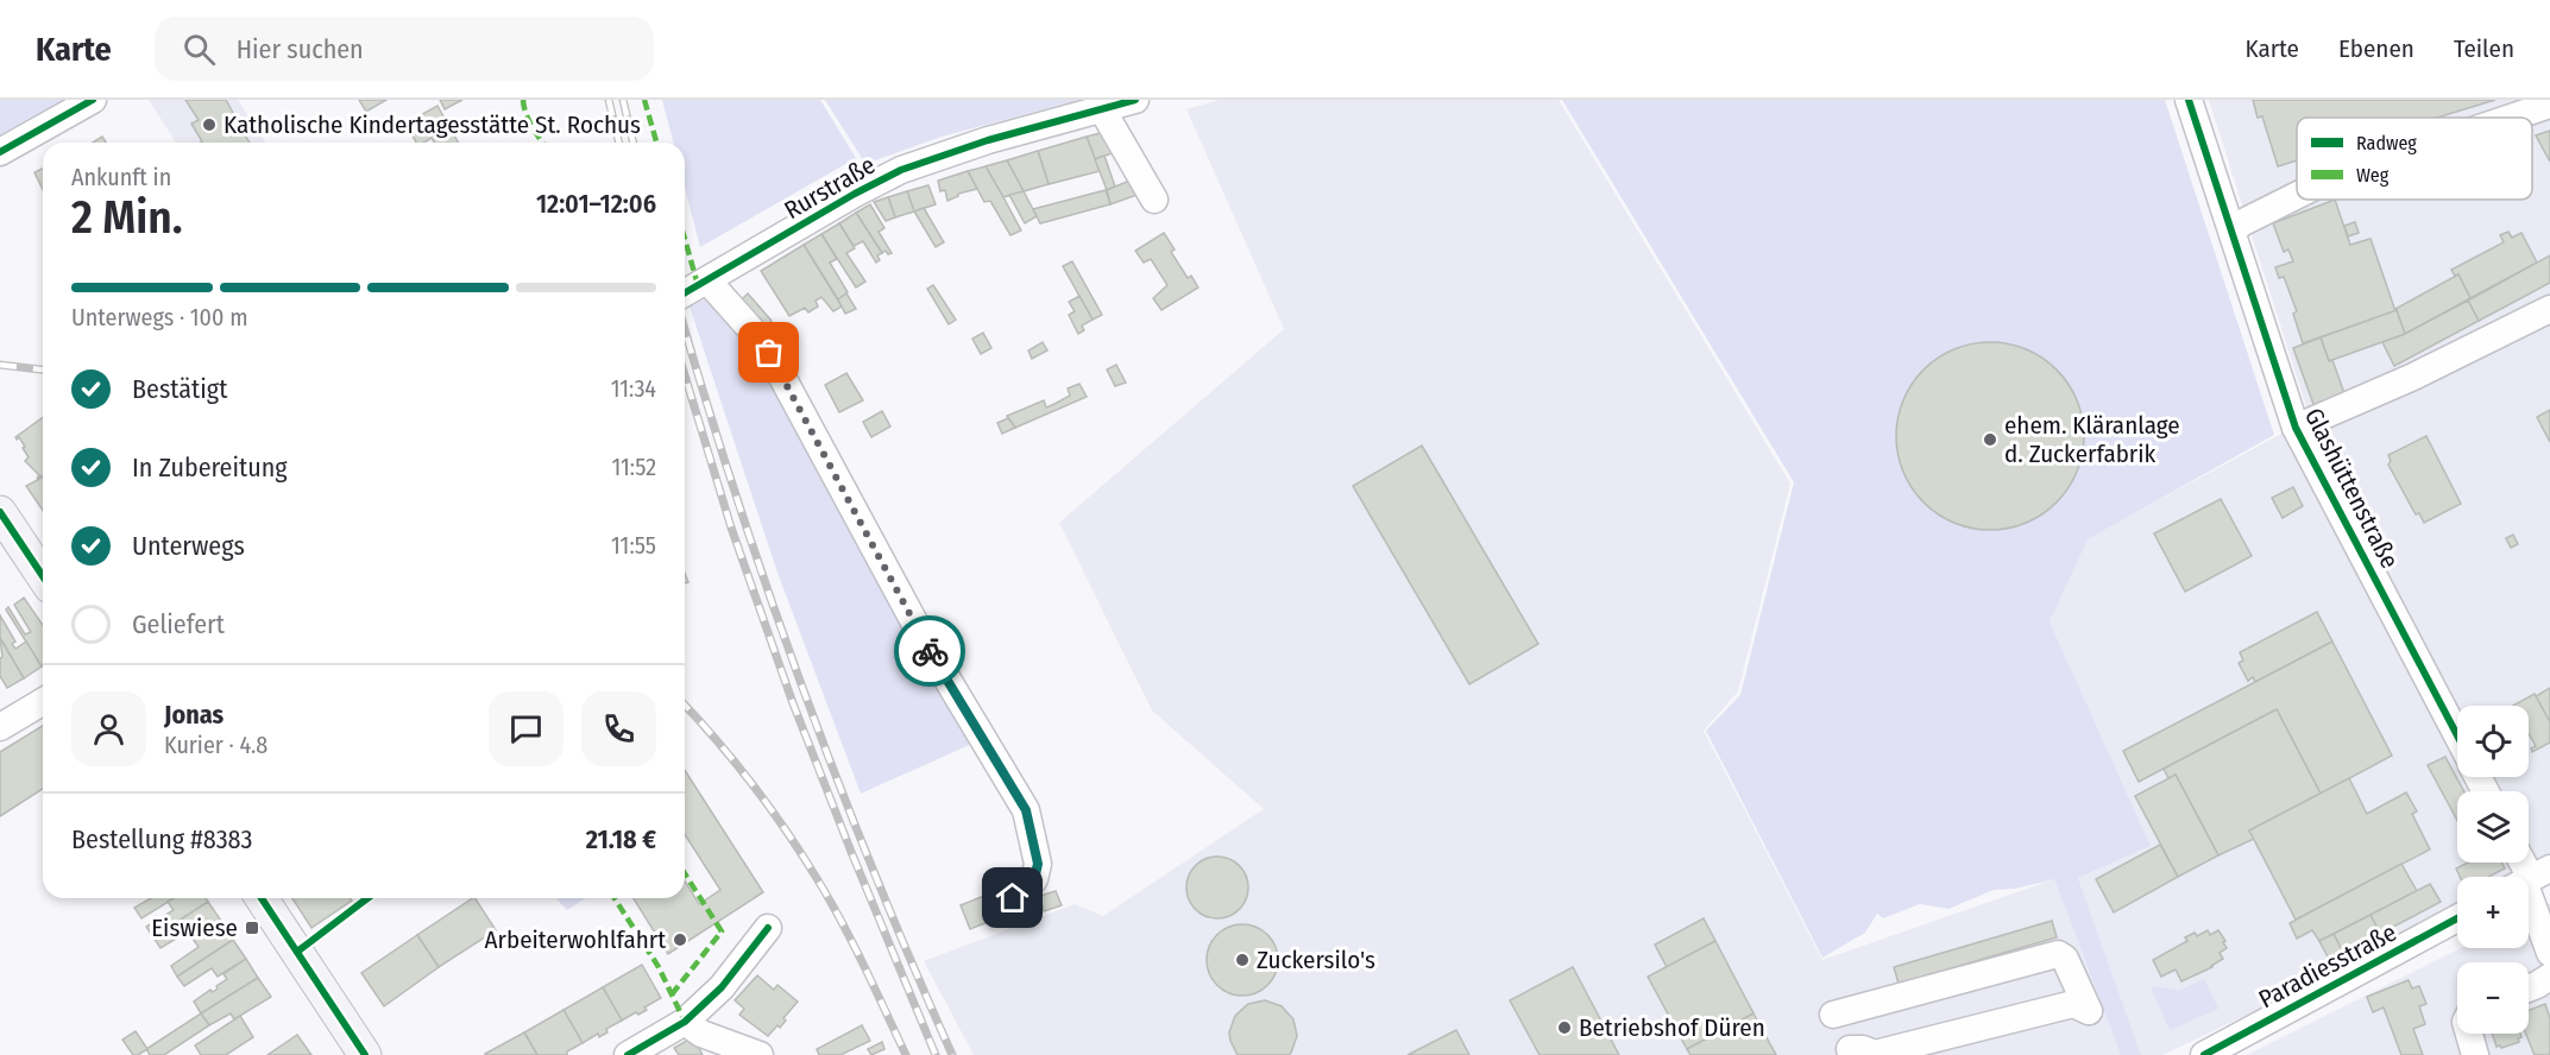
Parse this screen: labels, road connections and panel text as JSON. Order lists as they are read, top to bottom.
{
  "streets": {
    "street": ["Rurstraße", "Glashüttenstraße", "Paradiesstraße"]
  },
  "places": {
    "other": [
      "Katholische Kindertagesstätte St. Rochus",
      "ehem. Kläranlage d. Zuckerfabrik",
      "Arbeiterwohlfahrt",
      "Zuckersilo's",
      "Betriebshof Düren"
    ],
    "transit": ["Eiswiese"]
  },
  "legend": ["Radweg", "Weg"],
  "page": {
    "header": "Karte",
    "search": "Hier suchen",
    "nav": ["Karte", "Ebenen", "Teilen"],
    "heading": ["2 Min.", "Ankunft in", "12:01–12:06"],
    "panel": [
      "Jonas",
      "Kurier · 4.8",
      "Bestellung #8383",
      "21.18 €"
    ],
    "bar": "Unterwegs · 100 m",
    "list": [
      ["Bestätigt", "11:34"],
      ["In Zubereitung", "11:52"],
      ["Unterwegs", "11:55"],
      "Geliefert"
    ],
    "map_buttons": ["+", "−"]
  }
}
